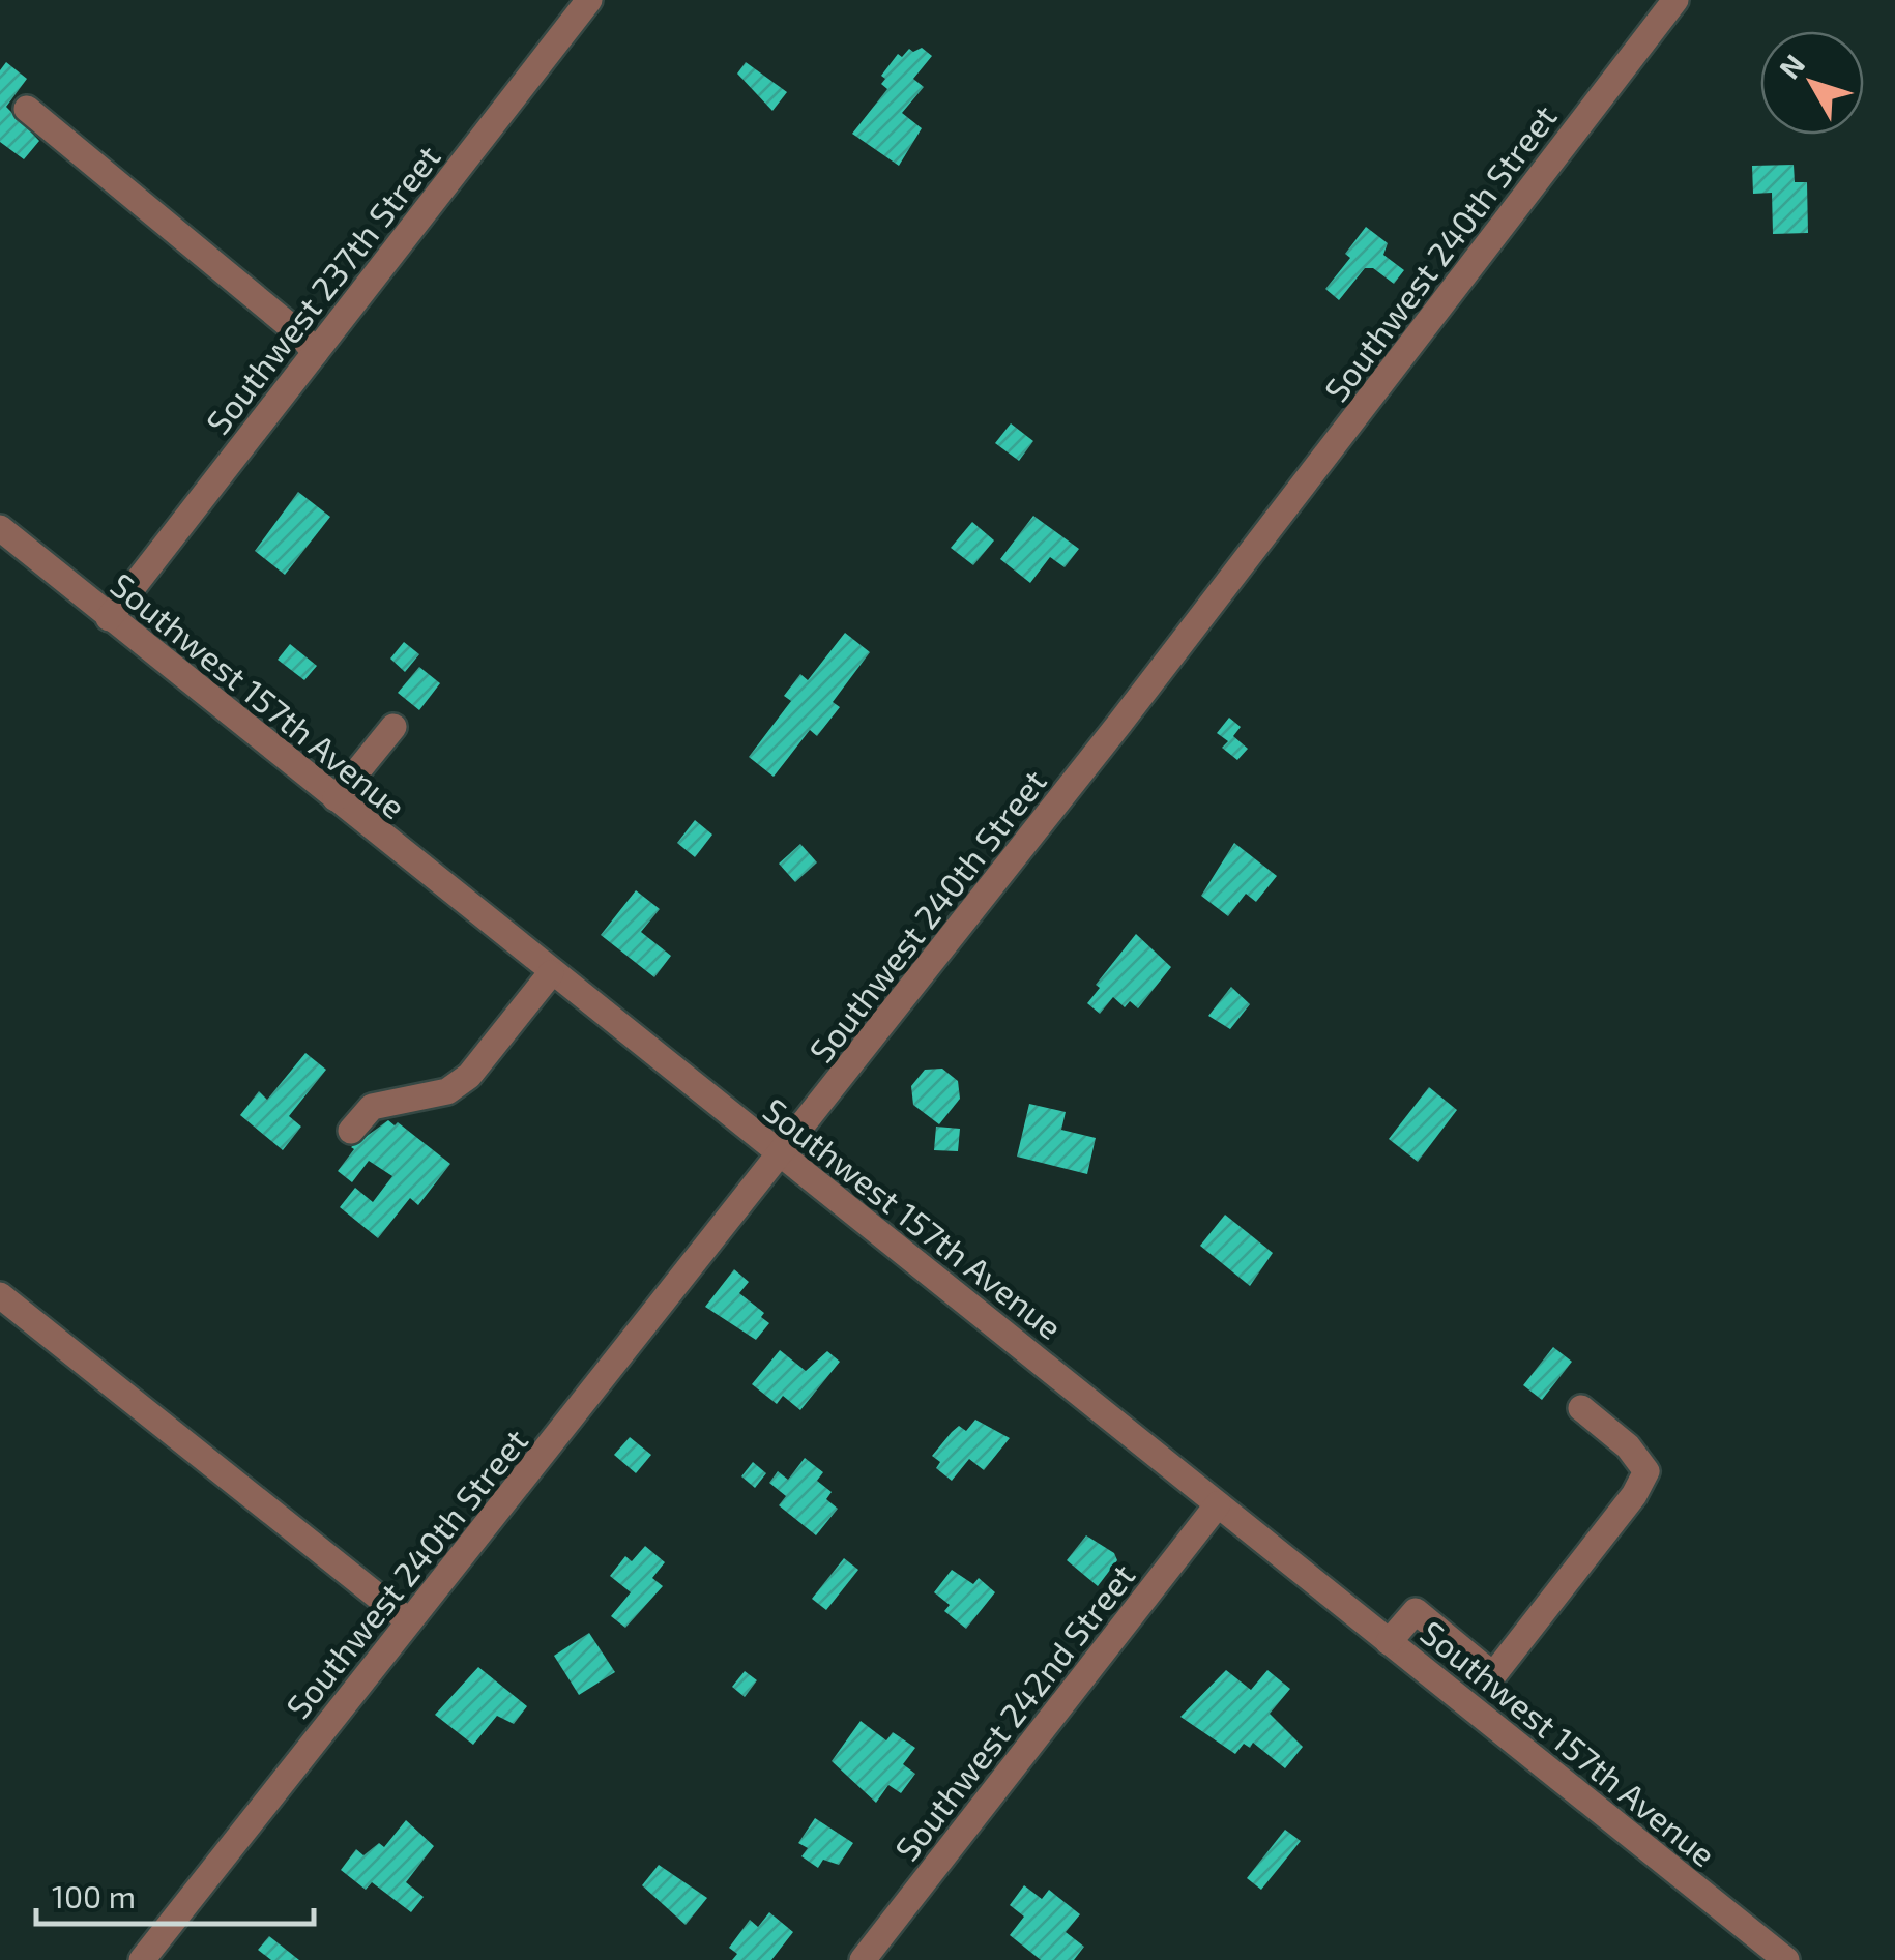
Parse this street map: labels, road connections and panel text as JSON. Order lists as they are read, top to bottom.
{
  "streets": {
    "street": [
      "Southwest 240th Street",
      "Southwest 237th Street",
      "Southwest 157th Avenue",
      "Southwest 242nd Street"
    ]
  },
  "crossings": [
    ["Southwest 240th Street", "Southwest 157th Avenue"],
    ["Southwest 237th Street", "Southwest 157th Avenue"],
    ["Southwest 157th Avenue", "Southwest 242nd Street"]
  ],
  "scale_bar": "100 m",
  "north": "top left"
}
